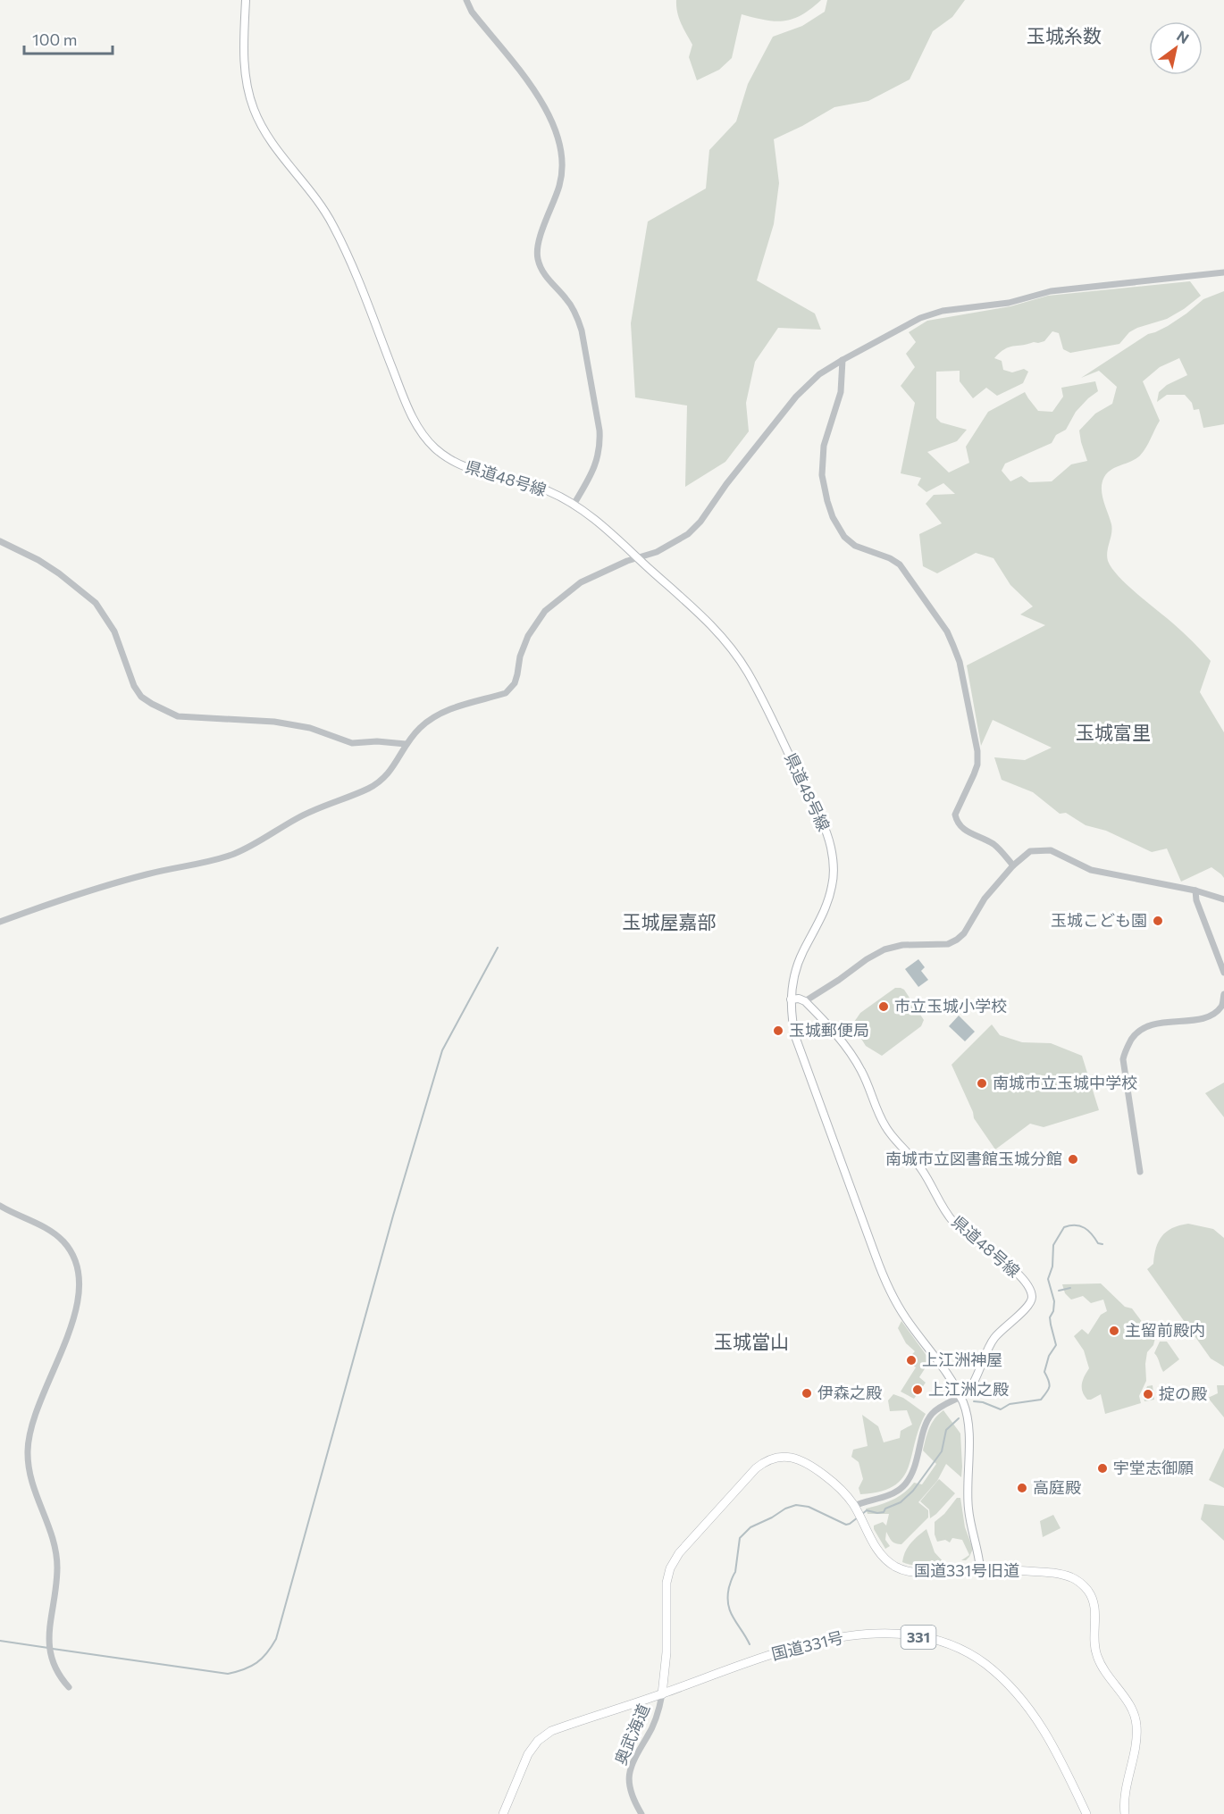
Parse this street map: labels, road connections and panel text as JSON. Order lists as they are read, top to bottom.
{
  "streets": {
    "highway": ["国道331号旧道", "331", "国道331号"],
    "main road": ["県道48号線"],
    "street": ["奥武海道"]
  },
  "crossings": [
    ["県道48号線", "国道331号旧道"],
    ["国道331号旧道", "国道331号"],
    ["国道331号旧道", "奥武海道"],
    ["国道331号", "奥武海道"]
  ],
  "districts": [
    "玉城糸数",
    "玉城富里",
    "玉城屋嘉部",
    "玉城當山"
  ],
  "places": [
    "玉城こども園",
    "市立玉城小学校",
    "玉城郵便局",
    "南城市立玉城中学校",
    "南城市立図書館玉城分館",
    "主留前殿内",
    "上江洲神屋",
    "上江洲之殿",
    "伊森之殿",
    "掟の殿",
    "宇堂志御願",
    "高庭殿"
  ],
  "scale_bar": "100 m",
  "north": "top right"
}
